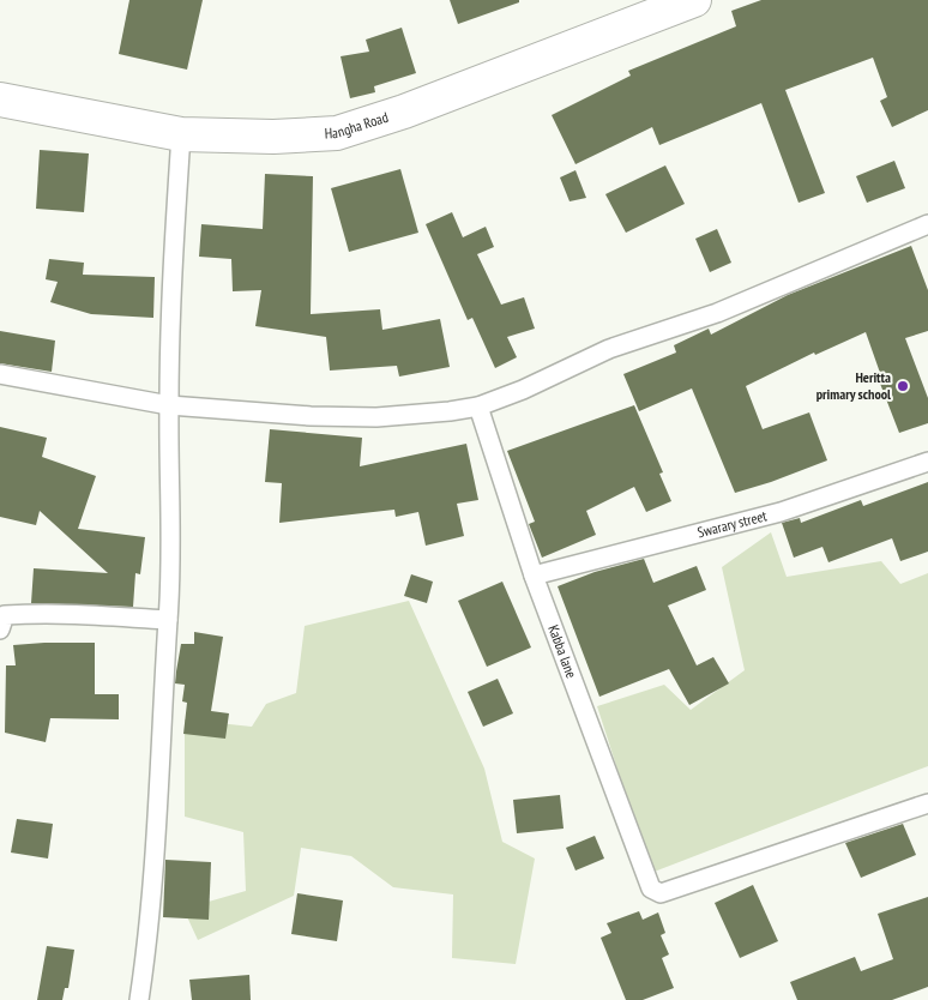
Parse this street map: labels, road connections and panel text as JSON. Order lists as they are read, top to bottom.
{
  "streets": {
    "highway": ["Hangha Road"],
    "street": ["Swarary street", "Kabba lane"]
  },
  "crossings": [
    ["Swarary street", "Kabba lane"]
  ],
  "places": ["Heritta primary school"]
}
